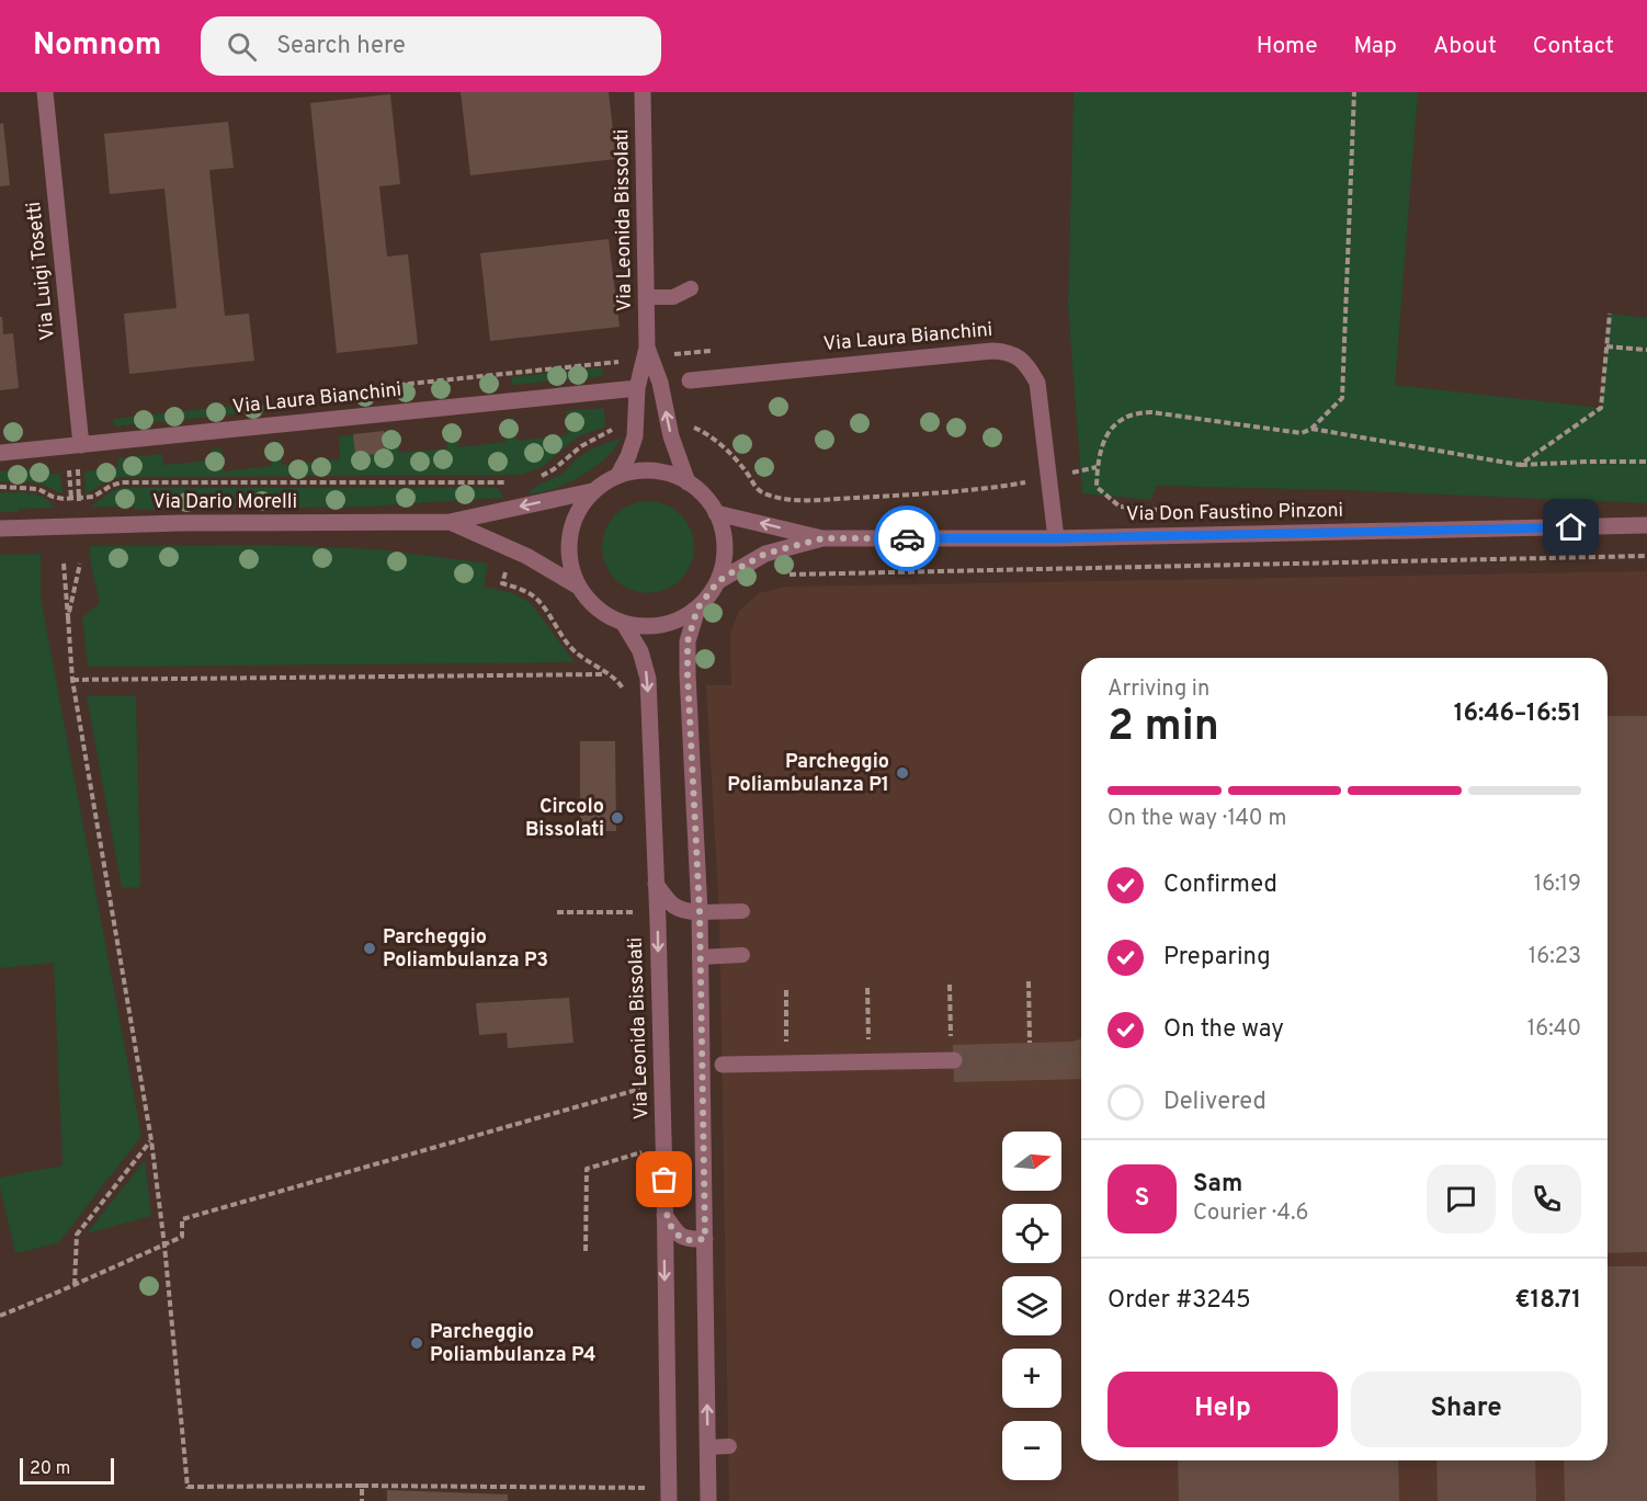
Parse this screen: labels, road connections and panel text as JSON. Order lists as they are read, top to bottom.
{
  "streets": {
    "street": [
      "Via Leonida Bissolati",
      "Via Luigi Tosetti",
      "Via Laura Bianchini",
      "Via Dario Morelli",
      "Via Don Faustino Pinzoni"
    ]
  },
  "crossings": [
    ["Via Leonida Bissolati", "Via Laura Bianchini"],
    ["Via Leonida Bissolati", "Via Dario Morelli"],
    ["Via Leonida Bissolati", "Via Don Faustino Pinzoni"],
    ["Via Luigi Tosetti", "Via Laura Bianchini"],
    ["Via Laura Bianchini", "Via Don Faustino Pinzoni"],
    ["Via Dario Morelli", "Via Don Faustino Pinzoni"]
  ],
  "places": [
    "Parcheggio Poliambulanza P1",
    "Circolo Bissolati",
    "Parcheggio Poliambulanza P3",
    "Parcheggio Poliambulanza P4"
  ],
  "scale_bar": "20 m",
  "north": "right",
  "page": {
    "header": "Nomnom",
    "search": "Search here",
    "nav": [
      "Home",
      "Map",
      "About",
      "Contact"
    ],
    "heading": ["2 min", "Arriving in", "16:46–16:51"],
    "panel": [
      "Sam",
      "Courier · 4.6",
      "Order #3245",
      "€18.71"
    ],
    "bar": "On the way · 140 m",
    "list": [
      ["Confirmed", "16:19"],
      ["Preparing", "16:23"],
      ["On the way", "16:40"],
      "Delivered"
    ],
    "map_buttons": ["+", "−"],
    "round": "S",
    "buttons": ["Help", "Share"],
    "scale": "20 m"
  }
}
